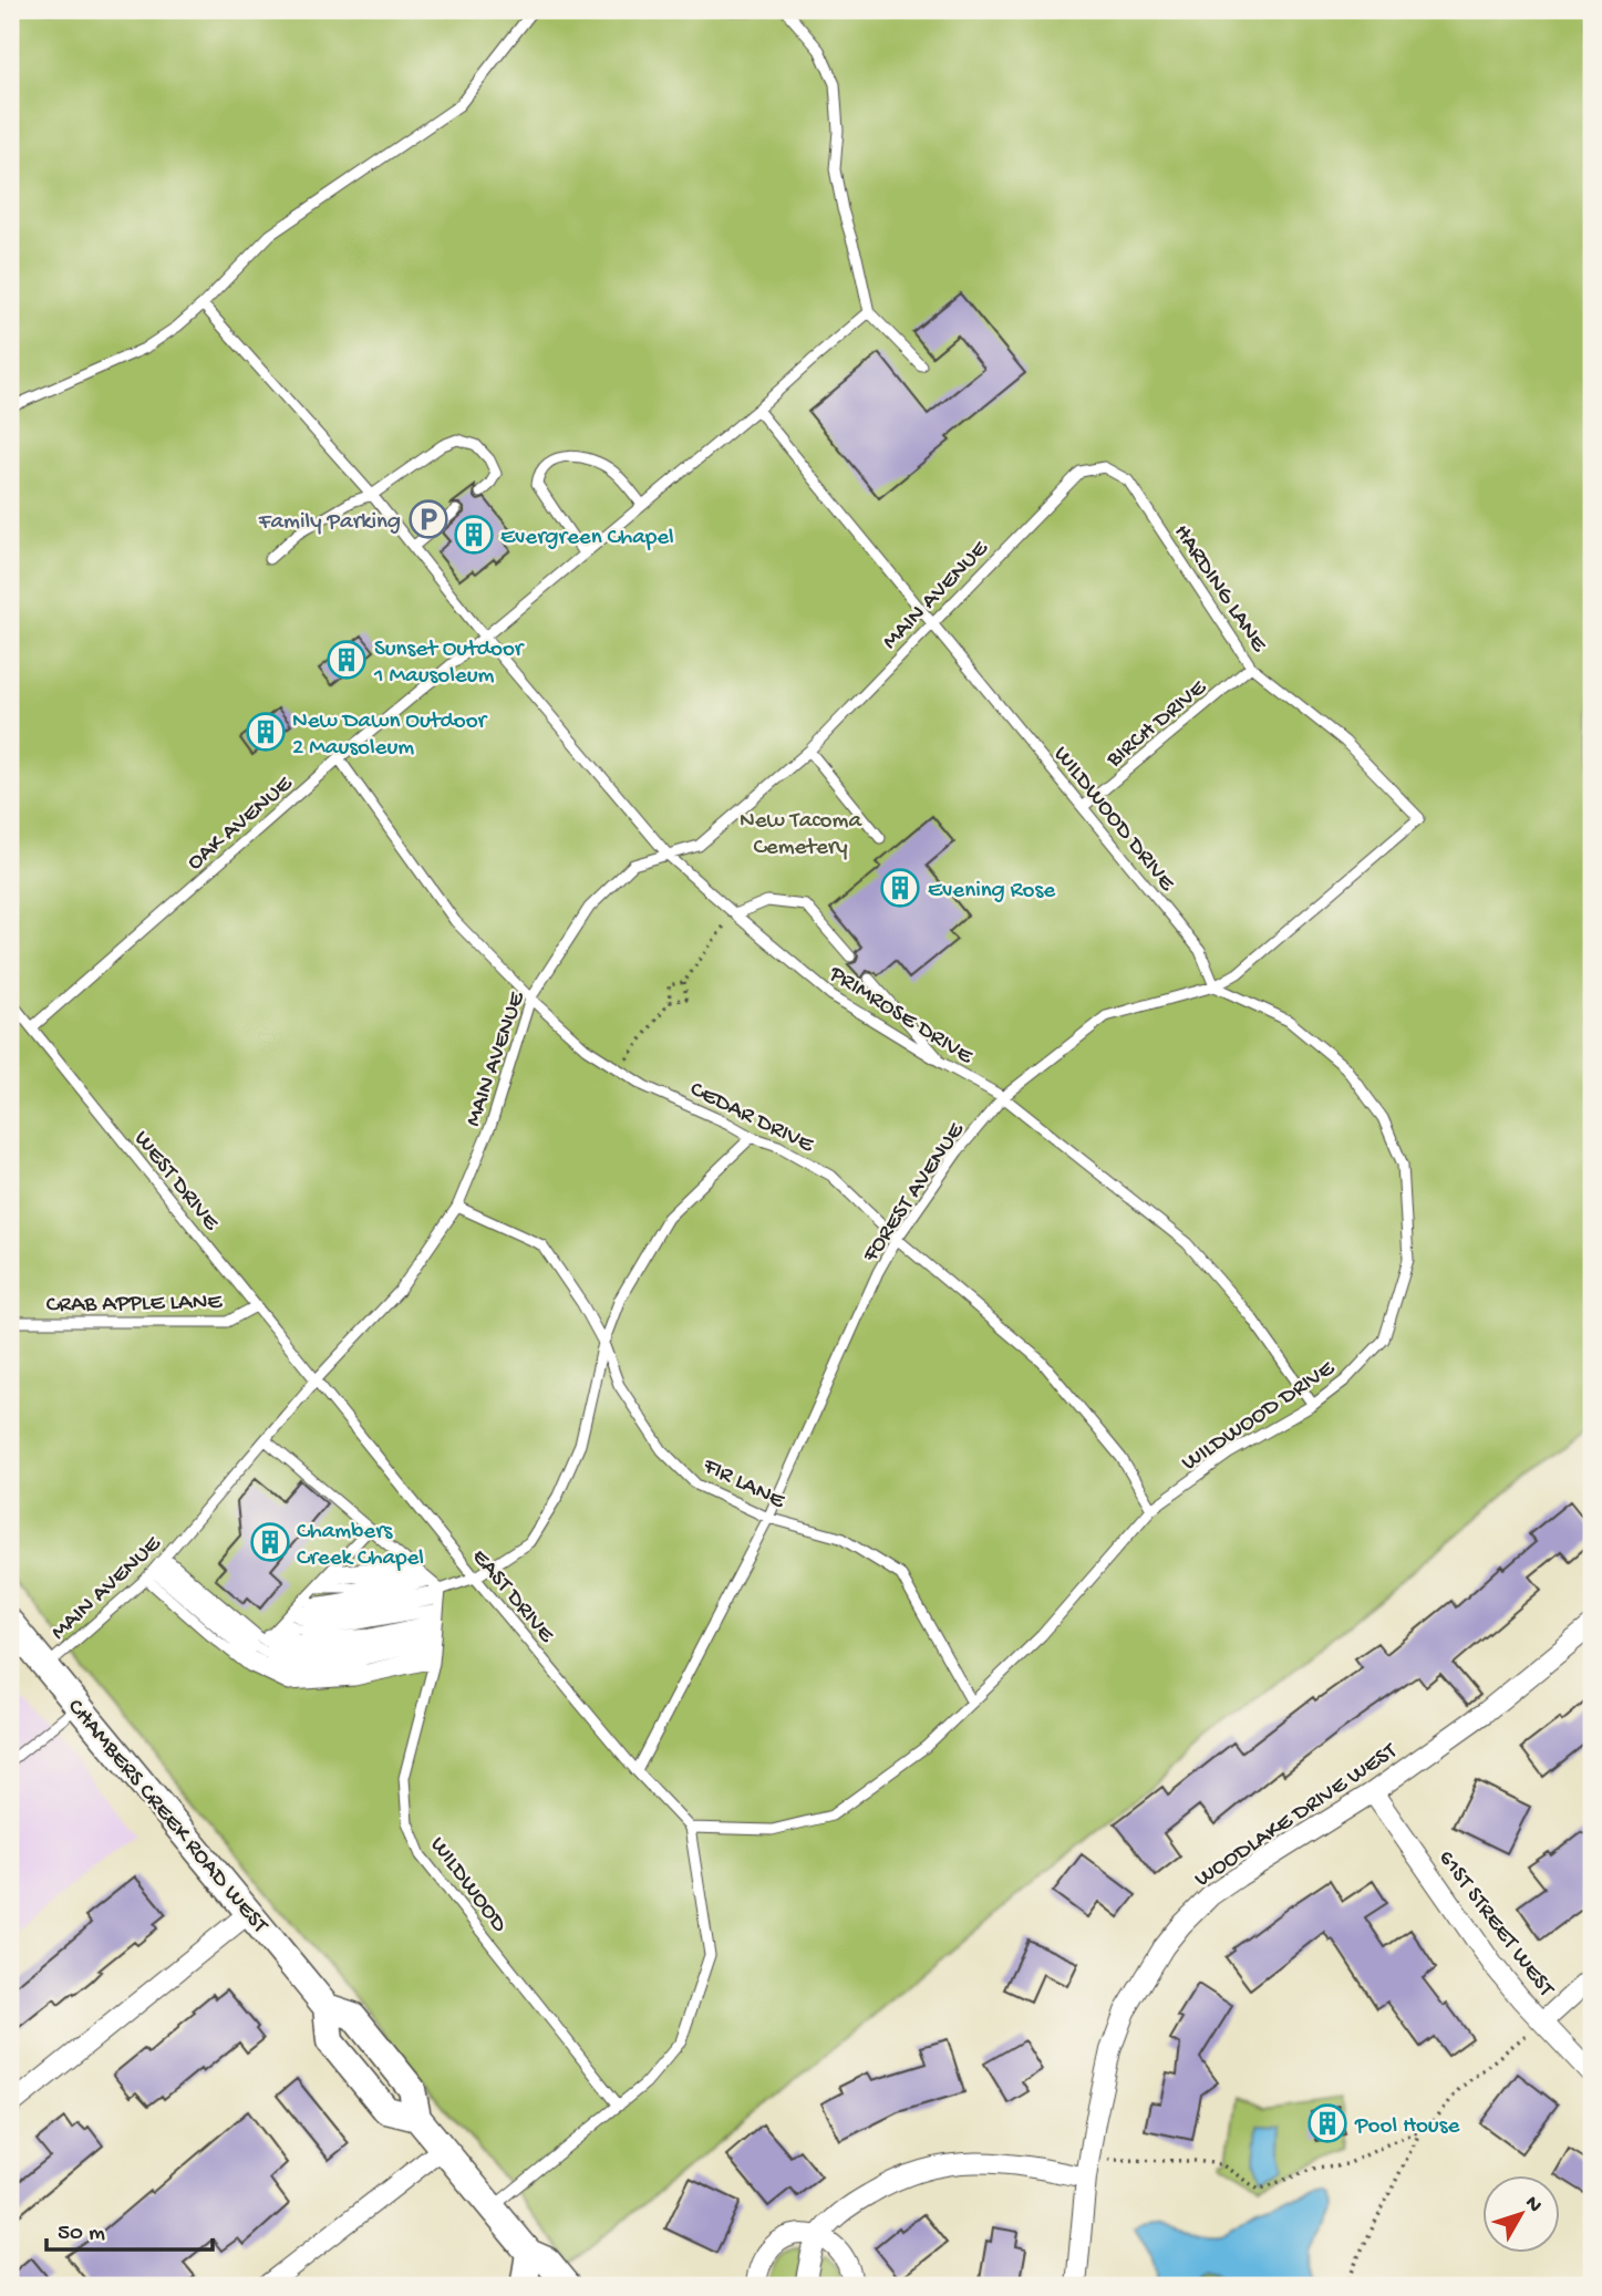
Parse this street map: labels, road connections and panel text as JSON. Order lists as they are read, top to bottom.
{
  "streets": {
    "street": ["WOODLAKE DRIVE WEST", "CHAMBERS CREEK ROAD WEST", "61ST STREET WEST"],
    "lane": [
      "HARDING LANE",
      "MAIN AVENUE",
      "BIRCH DRIVE",
      "WILDWOOD DRIVE",
      "OAK AVENUE",
      "PRIMROSE DRIVE",
      "CEDAR DRIVE",
      "WEST DRIVE",
      "FOREST AVENUE",
      "CRAB APPLE LANE",
      "FIR LANE",
      "EAST DRIVE",
      "WILDWOOD"
    ]
  },
  "crossings": [
    ["HARDING LANE", "MAIN AVENUE"],
    ["HARDING LANE", "BIRCH DRIVE"],
    ["HARDING LANE", "FOREST AVENUE"],
    ["MAIN AVENUE", "WILDWOOD DRIVE"],
    ["MAIN AVENUE", "PRIMROSE DRIVE"],
    ["MAIN AVENUE", "CEDAR DRIVE"],
    ["MAIN AVENUE", "WEST DRIVE"],
    ["MAIN AVENUE", "FIR LANE"],
    ["MAIN AVENUE", "EAST DRIVE"],
    ["MAIN AVENUE", "CHAMBERS CREEK ROAD WEST"],
    ["BIRCH DRIVE", "WILDWOOD DRIVE"],
    ["WILDWOOD DRIVE", "OAK AVENUE"],
    ["WILDWOOD DRIVE", "PRIMROSE DRIVE"],
    ["WILDWOOD DRIVE", "CEDAR DRIVE"],
    ["WILDWOOD DRIVE", "FOREST AVENUE"],
    ["WILDWOOD DRIVE", "FIR LANE"],
    ["WILDWOOD DRIVE", "EAST DRIVE"],
    ["OAK AVENUE", "PRIMROSE DRIVE"],
    ["OAK AVENUE", "CEDAR DRIVE"],
    ["OAK AVENUE", "WEST DRIVE"],
    ["PRIMROSE DRIVE", "FOREST AVENUE"],
    ["CEDAR DRIVE", "FOREST AVENUE"],
    ["WEST DRIVE", "CRAB APPLE LANE"],
    ["WEST DRIVE", "EAST DRIVE"],
    ["FOREST AVENUE", "FIR LANE"],
    ["FOREST AVENUE", "EAST DRIVE"],
    ["WOODLAKE DRIVE WEST", "61ST STREET WEST"]
  ],
  "parks": ["New Tacoma Cemetery"],
  "places": {
    "parking": ["Family Parking"],
    "building": [
      "Evergreen Chapel",
      "Sunset Outdoor 1 Mausoleum",
      "New Dawn Outdoor 2 Mausoleum",
      "Evening Rose",
      "Chambers Creek Chapel",
      "Pool House"
    ]
  },
  "scale_bar": "50 m",
  "north": "top right"
}
